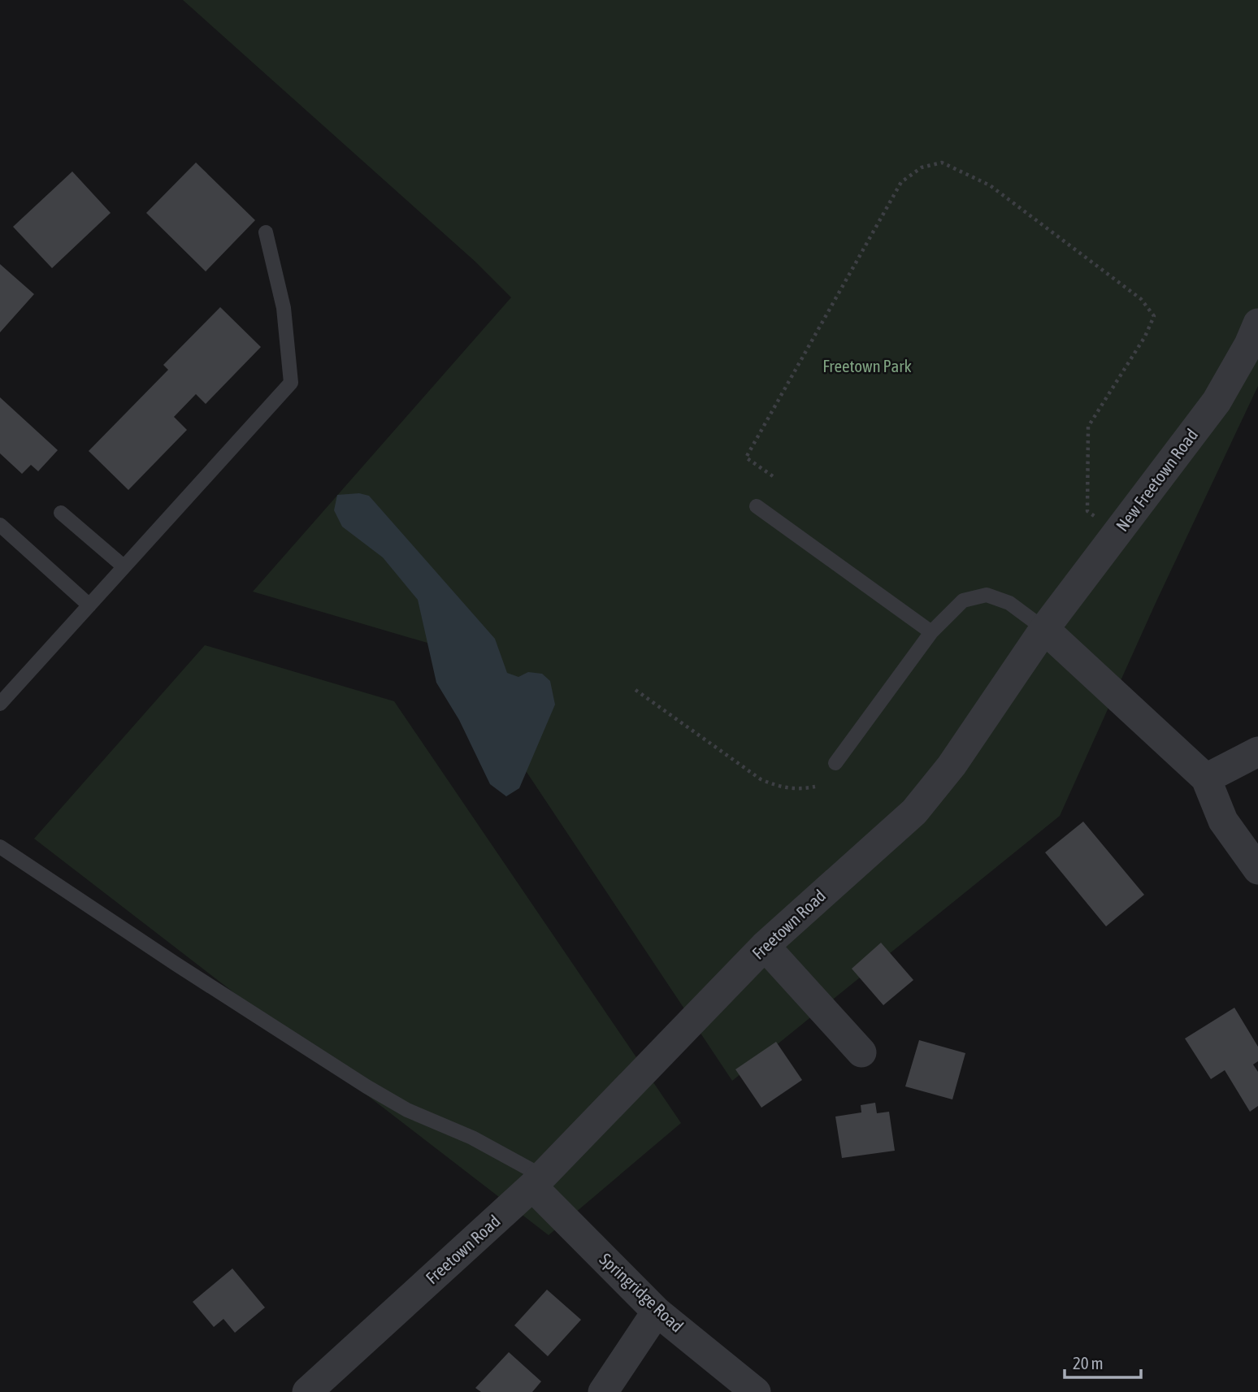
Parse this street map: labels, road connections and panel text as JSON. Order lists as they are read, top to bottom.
{
  "streets": {
    "street": ["New Freetown Road", "Freetown Road", "Springridge Road"]
  },
  "crossings": [
    ["New Freetown Road", "Freetown Road"],
    ["Freetown Road", "Springridge Road"]
  ],
  "parks": ["Freetown Park"],
  "scale_bar": "20 m"
}
